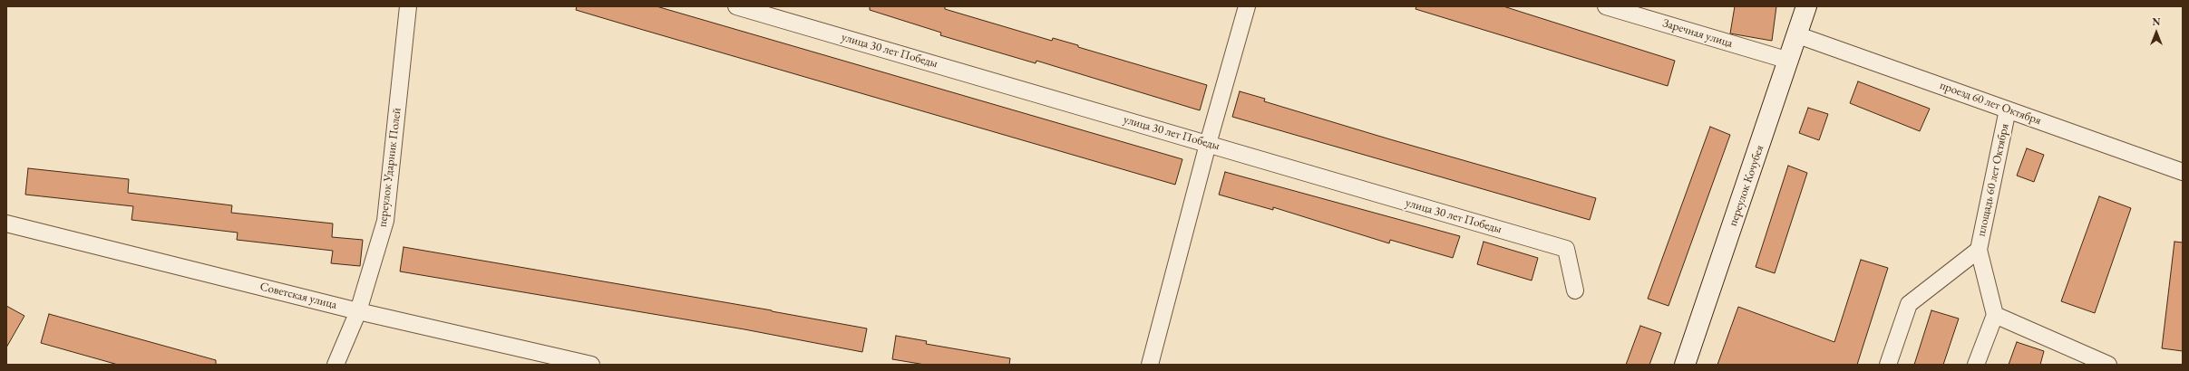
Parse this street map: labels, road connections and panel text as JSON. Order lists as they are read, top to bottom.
{
  "streets": {
    "main road": ["переулок Кочубея"],
    "street": [
      "Заречная улица",
      "улица 30 лет Победы",
      "проезд 60 лет Октября",
      "переулок Ударник Полей",
      "площадь 60 лет Октября",
      "Советская улица"
    ]
  },
  "crossings": [
    ["Заречная улица", "переулок Кочубея"],
    ["проезд 60 лет Октября", "площадь 60 лет Октября"],
    ["проезд 60 лет Октября", "переулок Кочубея"],
    ["переулок Ударник Полей", "Советская улица"]
  ],
  "north": "top"
}
